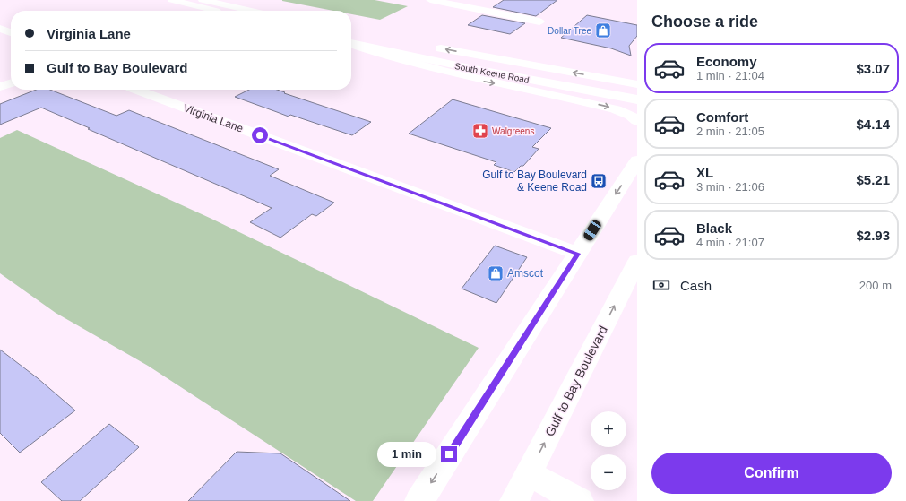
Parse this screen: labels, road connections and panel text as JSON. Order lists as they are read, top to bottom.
{
  "streets": {
    "main road": ["South Keene Road", "Virginia Lane", "Gulf to Bay Boulevard"]
  },
  "places": {
    "shop": ["Dollar Tree", "Amscot"],
    "pharmacy": ["Walgreens"],
    "bus stop": ["Gulf to Bay Boulevard & Keene Road"]
  },
  "page": {
    "heading": "Choose a ride",
    "banner": ["Virginia Lane", "Gulf to Bay Boulevard"],
    "list": [
      {
        "name": "Economy",
        "note": "1 min · 21:04",
        "value": "$3.07"
      },
      {
        "name": "Comfort",
        "note": "2 min · 21:05",
        "value": "$4.14"
      },
      {
        "name": "XL",
        "note": "3 min · 21:06",
        "value": "$5.21"
      },
      {
        "name": "Black",
        "note": "4 min · 21:07",
        "value": "$2.93"
      }
    ],
    "pay": ["Cash", "200 m"],
    "map_buttons": ["+", "−"],
    "bubble": "1 min",
    "buttons": "Confirm"
  }
}
